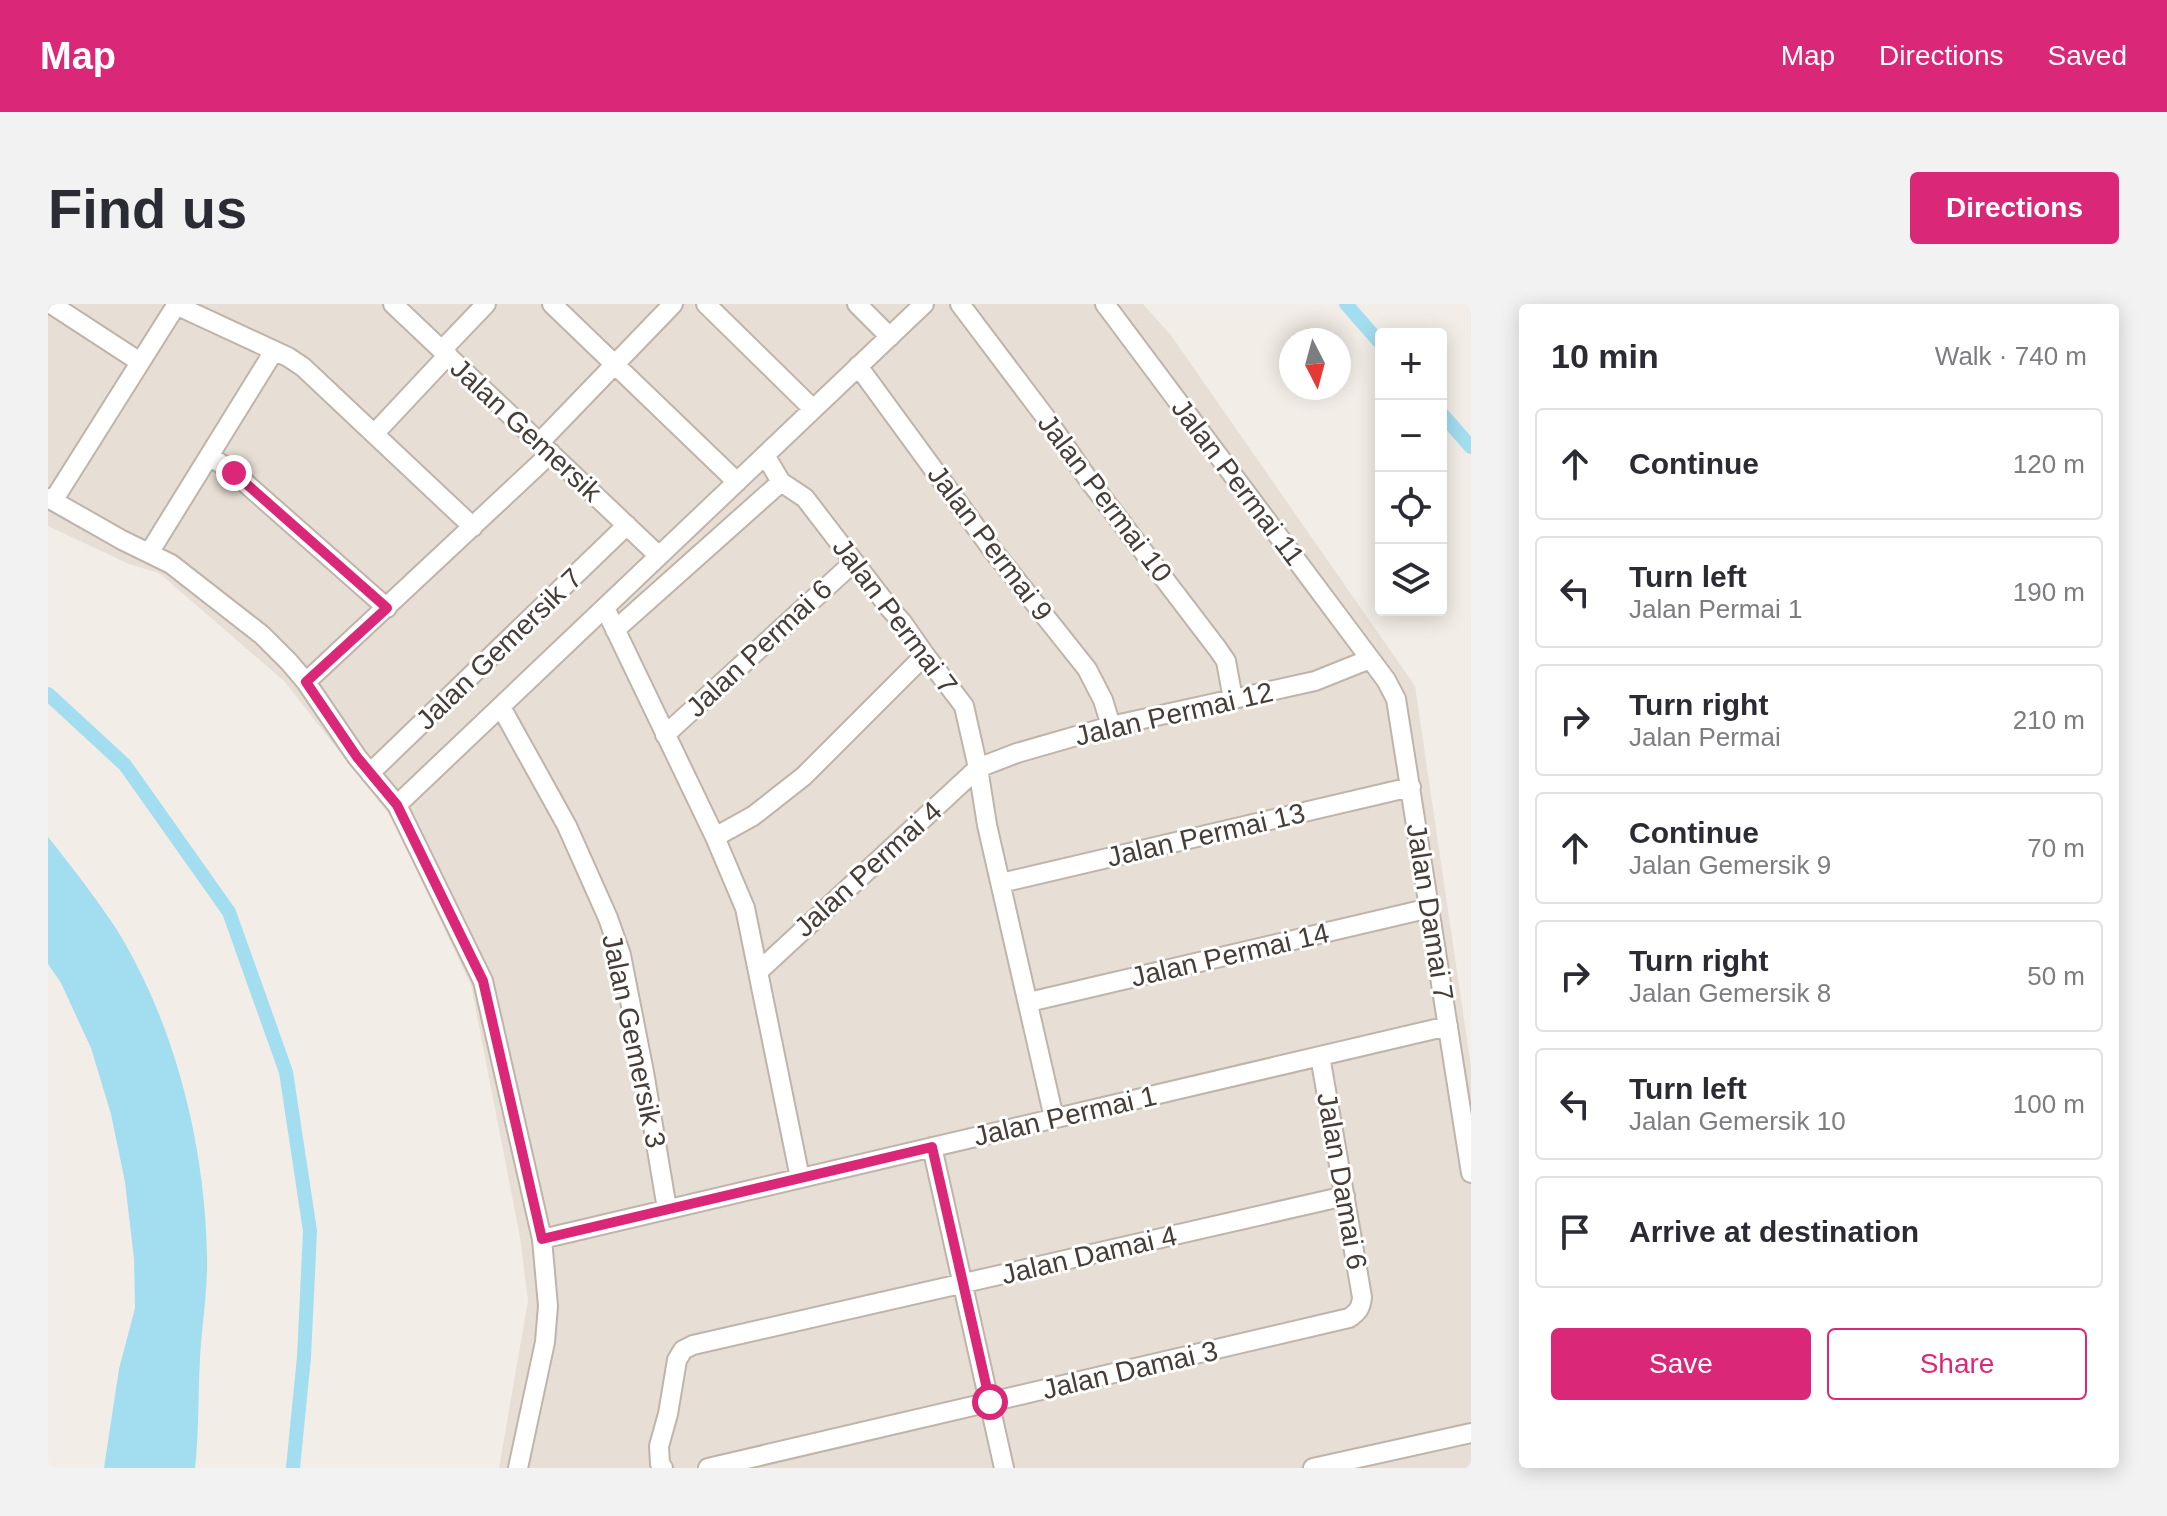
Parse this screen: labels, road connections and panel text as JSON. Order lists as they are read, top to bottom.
{
  "streets": {
    "street": [
      "Jalan Gemersik",
      "Jalan Permai 11",
      "Jalan Permai 10",
      "Jalan Permai 9",
      "Jalan Permai 7",
      "Jalan Permai 6",
      "Jalan Gemersik 7",
      "Jalan Permai 12",
      "Jalan Permai 13",
      "Jalan Permai 4",
      "Jalan Damai 7",
      "Jalan Permai 14",
      "Jalan Gemersik 3",
      "Jalan Permai 1",
      "Jalan Damai 6",
      "Jalan Damai 4",
      "Jalan Damai 3"
    ]
  },
  "crossings": [
    ["Jalan Gemersik", "Jalan Gemersik 7"],
    ["Jalan Permai 11", "Jalan Permai 12"],
    ["Jalan Permai 11", "Jalan Damai 7"],
    ["Jalan Permai 10", "Jalan Permai 12"],
    ["Jalan Permai 9", "Jalan Permai 12"],
    ["Jalan Permai 7", "Jalan Permai 6"],
    ["Jalan Permai 7", "Jalan Permai 12"],
    ["Jalan Permai 7", "Jalan Permai 13"],
    ["Jalan Permai 7", "Jalan Permai 4"],
    ["Jalan Permai 7", "Jalan Permai 14"],
    ["Jalan Permai 7", "Jalan Permai 1"],
    ["Jalan Permai 12", "Jalan Permai 4"],
    ["Jalan Permai 12", "Jalan Damai 7"],
    ["Jalan Permai 13", "Jalan Damai 7"],
    ["Jalan Damai 7", "Jalan Permai 14"],
    ["Jalan Damai 7", "Jalan Permai 1"],
    ["Jalan Gemersik 3", "Jalan Permai 1"],
    ["Jalan Permai 1", "Jalan Damai 6"],
    ["Jalan Damai 6", "Jalan Damai 4"],
    ["Jalan Damai 6", "Jalan Damai 3"]
  ],
  "north": "bottom",
  "page": {
    "header": "Map",
    "nav": ["Map", "Directions", "Saved"],
    "buttons": [
      "Directions",
      ["Save", "Share"]
    ],
    "title": "Find us",
    "heading": ["10 min", "Walk · 740 m"],
    "map_buttons": ["+", "−"],
    "list": [
      ["Continue", "120 m"],
      ["Turn left", "Jalan Permai 1", "190 m"],
      ["Turn right", "Jalan Permai", "210 m"],
      ["Continue", "Jalan Gemersik 9", "70 m"],
      ["Turn right", "Jalan Gemersik 8", "50 m"],
      ["Turn left", "Jalan Gemersik 10", "100 m"],
      "Arrive at destination"
    ]
  }
}
